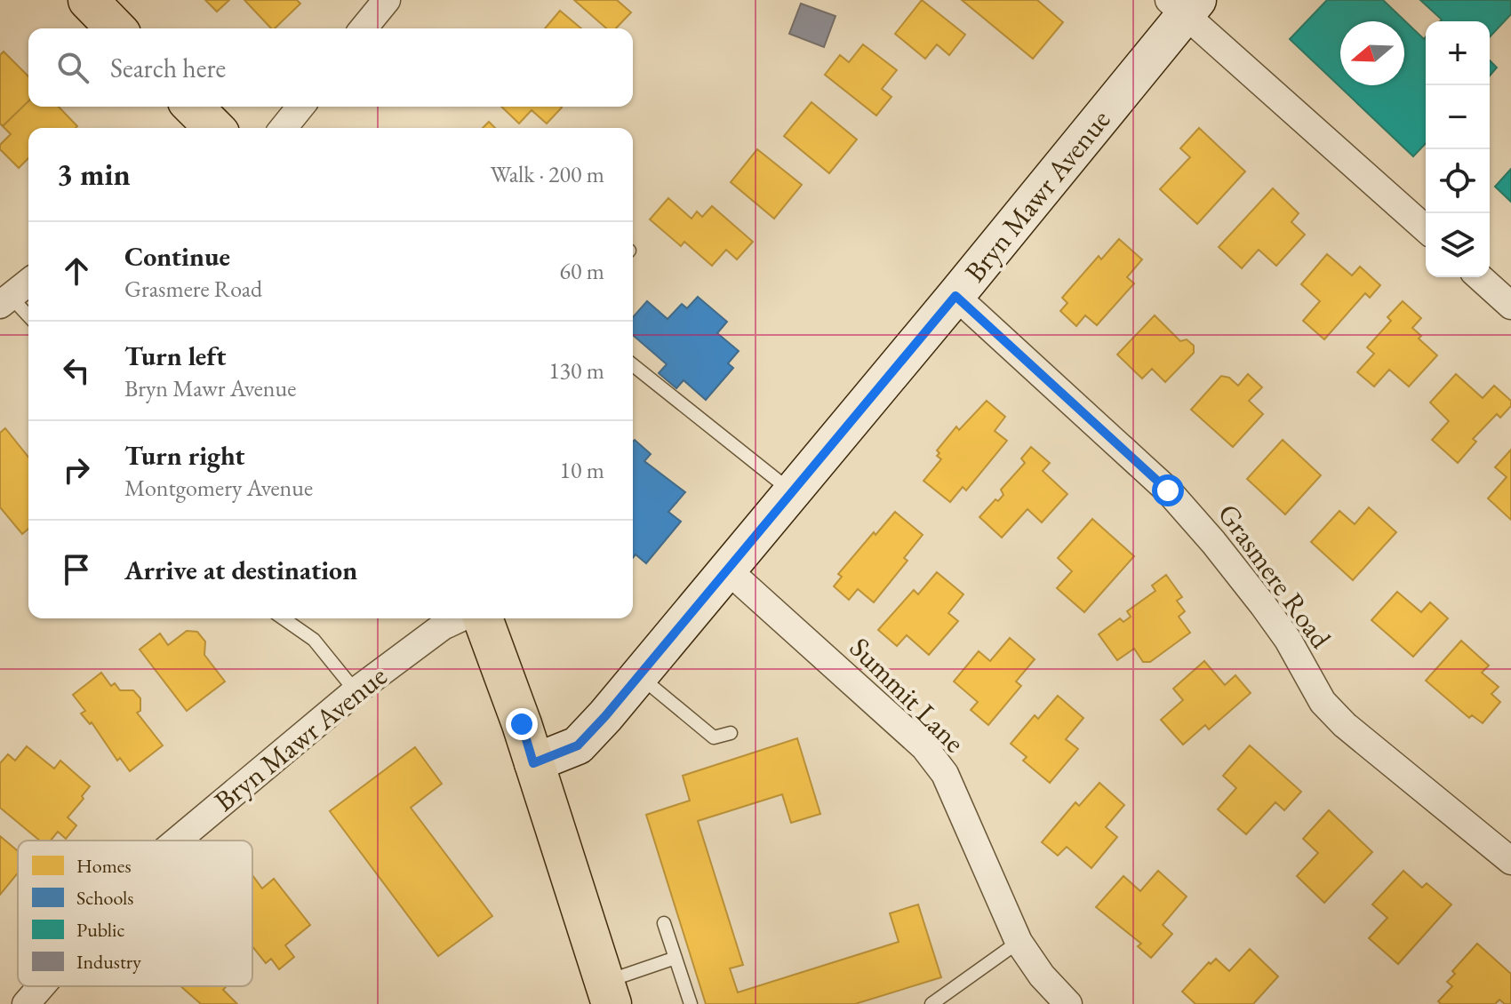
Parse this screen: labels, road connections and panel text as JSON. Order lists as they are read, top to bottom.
{
  "streets": {
    "street": ["Bryn Mawr Avenue", "Grasmere Road", "Summit Lane"]
  },
  "crossings": [
    ["Bryn Mawr Avenue", "Grasmere Road"],
    ["Bryn Mawr Avenue", "Summit Lane"]
  ],
  "legend": [
    "Homes",
    "Schools",
    "Public",
    "Industry"
  ],
  "north": "left",
  "page": {
    "map_buttons": ["+", "−"],
    "search": "Search here",
    "heading": ["3 min", "Walk · 200 m"],
    "list": [
      ["Continue", "Grasmere Road", "60 m"],
      ["Turn left", "Bryn Mawr Avenue", "130 m"],
      ["Turn right", "Montgomery Avenue", "10 m"],
      "Arrive at destination"
    ]
  }
}
